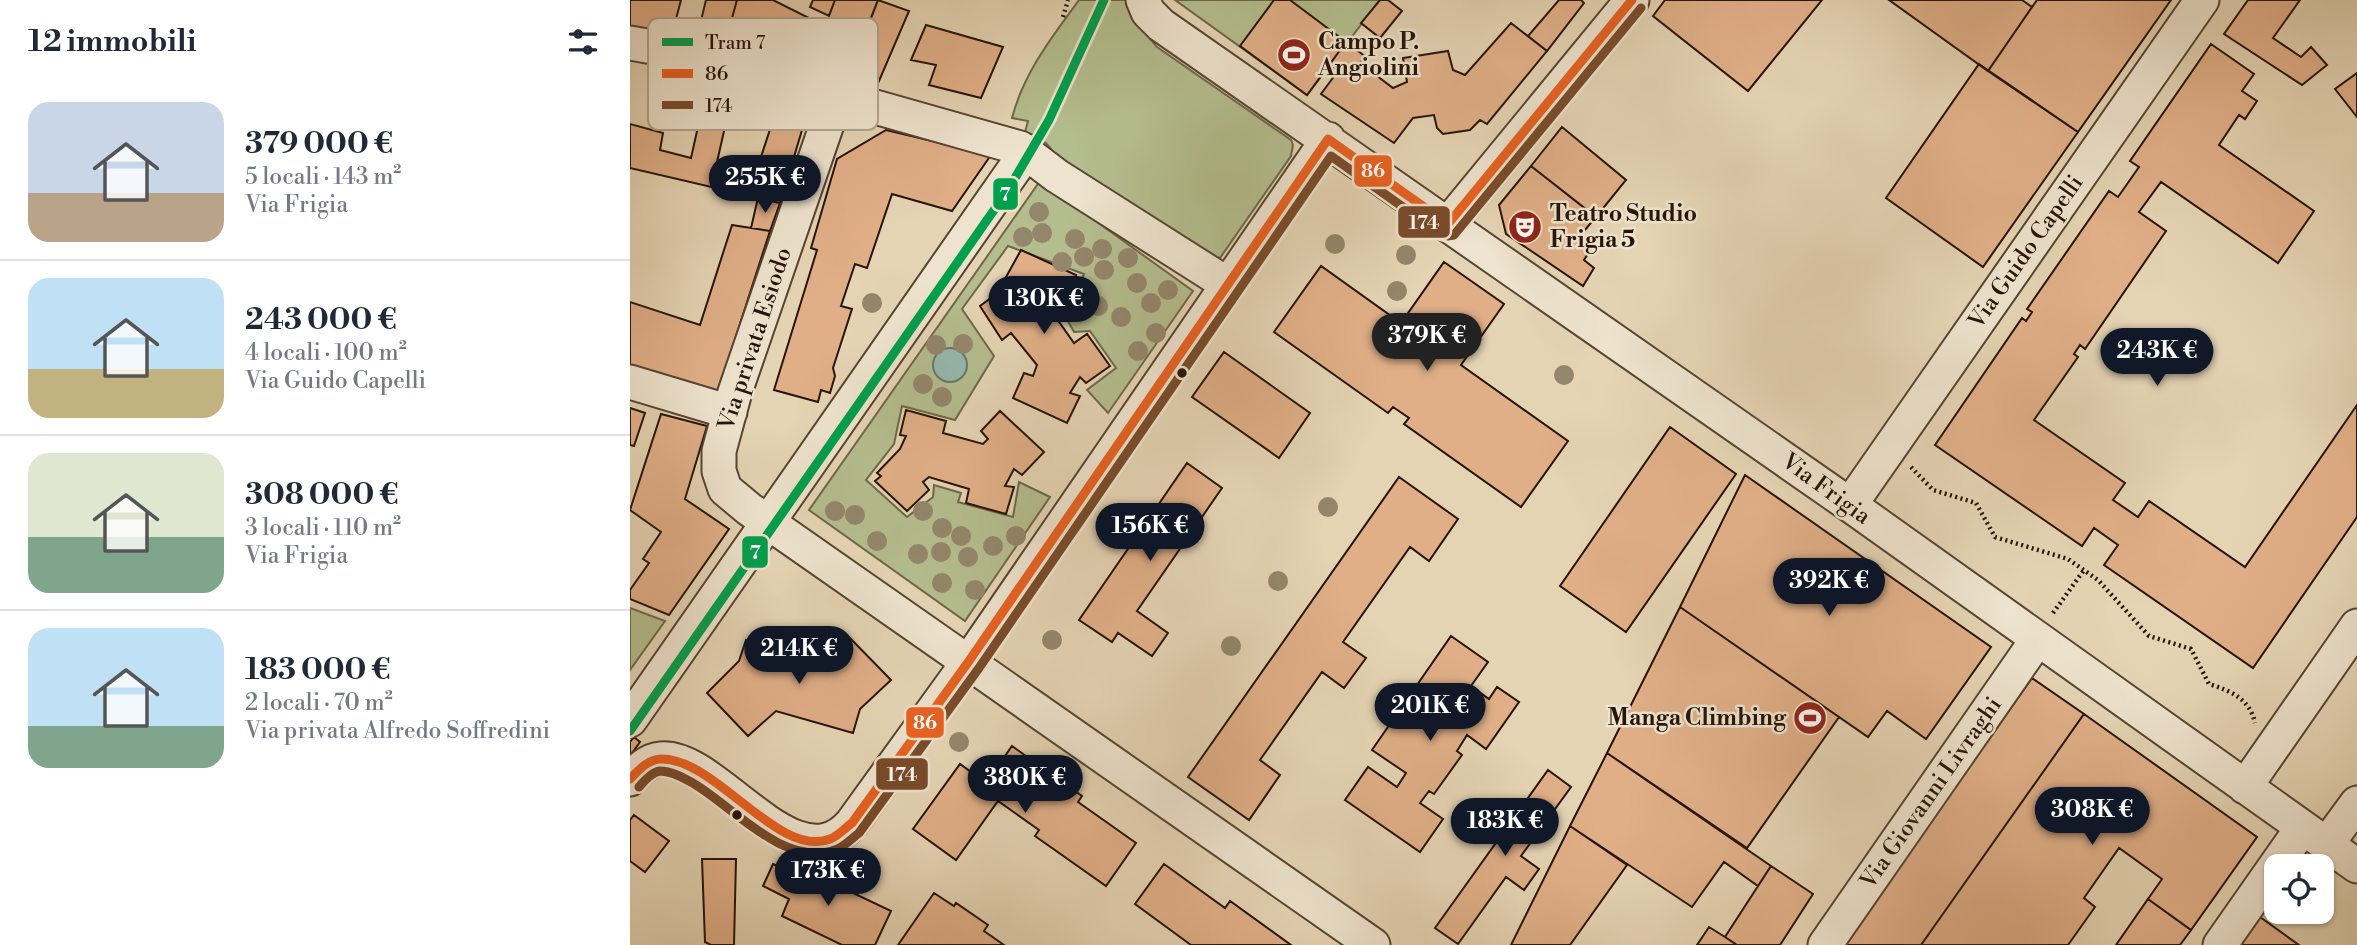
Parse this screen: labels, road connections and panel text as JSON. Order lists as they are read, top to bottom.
{
  "streets": {
    "street": [
      "Via Guido Capelli",
      "Via privata Esiodo",
      "Via Frigia",
      "Via Giovanni Livraghi"
    ]
  },
  "crossings": [
    ["Via Guido Capelli", "Via Frigia"],
    ["Via Frigia", "Via Giovanni Livraghi"]
  ],
  "places": {
    "sports": ["Campo P. Angiolini", "Manga Climbing"],
    "theatre": ["Teatro Studio Frigia 5"]
  },
  "lines": ["tram line 7", "transit line 86", "transit line 174"],
  "legend": ["Tram 7", "86", "174"],
  "page": {
    "heading": "12 immobili",
    "list": [
      {
        "name": "379 000 €",
        "note": "5 locali · 143 m² · Via Frigia"
      },
      {
        "name": "243 000 €",
        "note": "4 locali · 100 m² · Via Guido Capelli"
      },
      {
        "name": "308 000 €",
        "note": "3 locali · 110 m² · Via Frigia"
      },
      {
        "name": "183 000 €",
        "note": "2 locali · 70 m² · Via privata Alfredo Soffredini"
      }
    ],
    "price": [
      "255K €",
      "130K €",
      "379K €",
      "243K €",
      "156K €",
      "392K €",
      "214K €",
      "201K €",
      "380K €",
      "308K €",
      "183K €",
      "173K €"
    ]
  }
}
